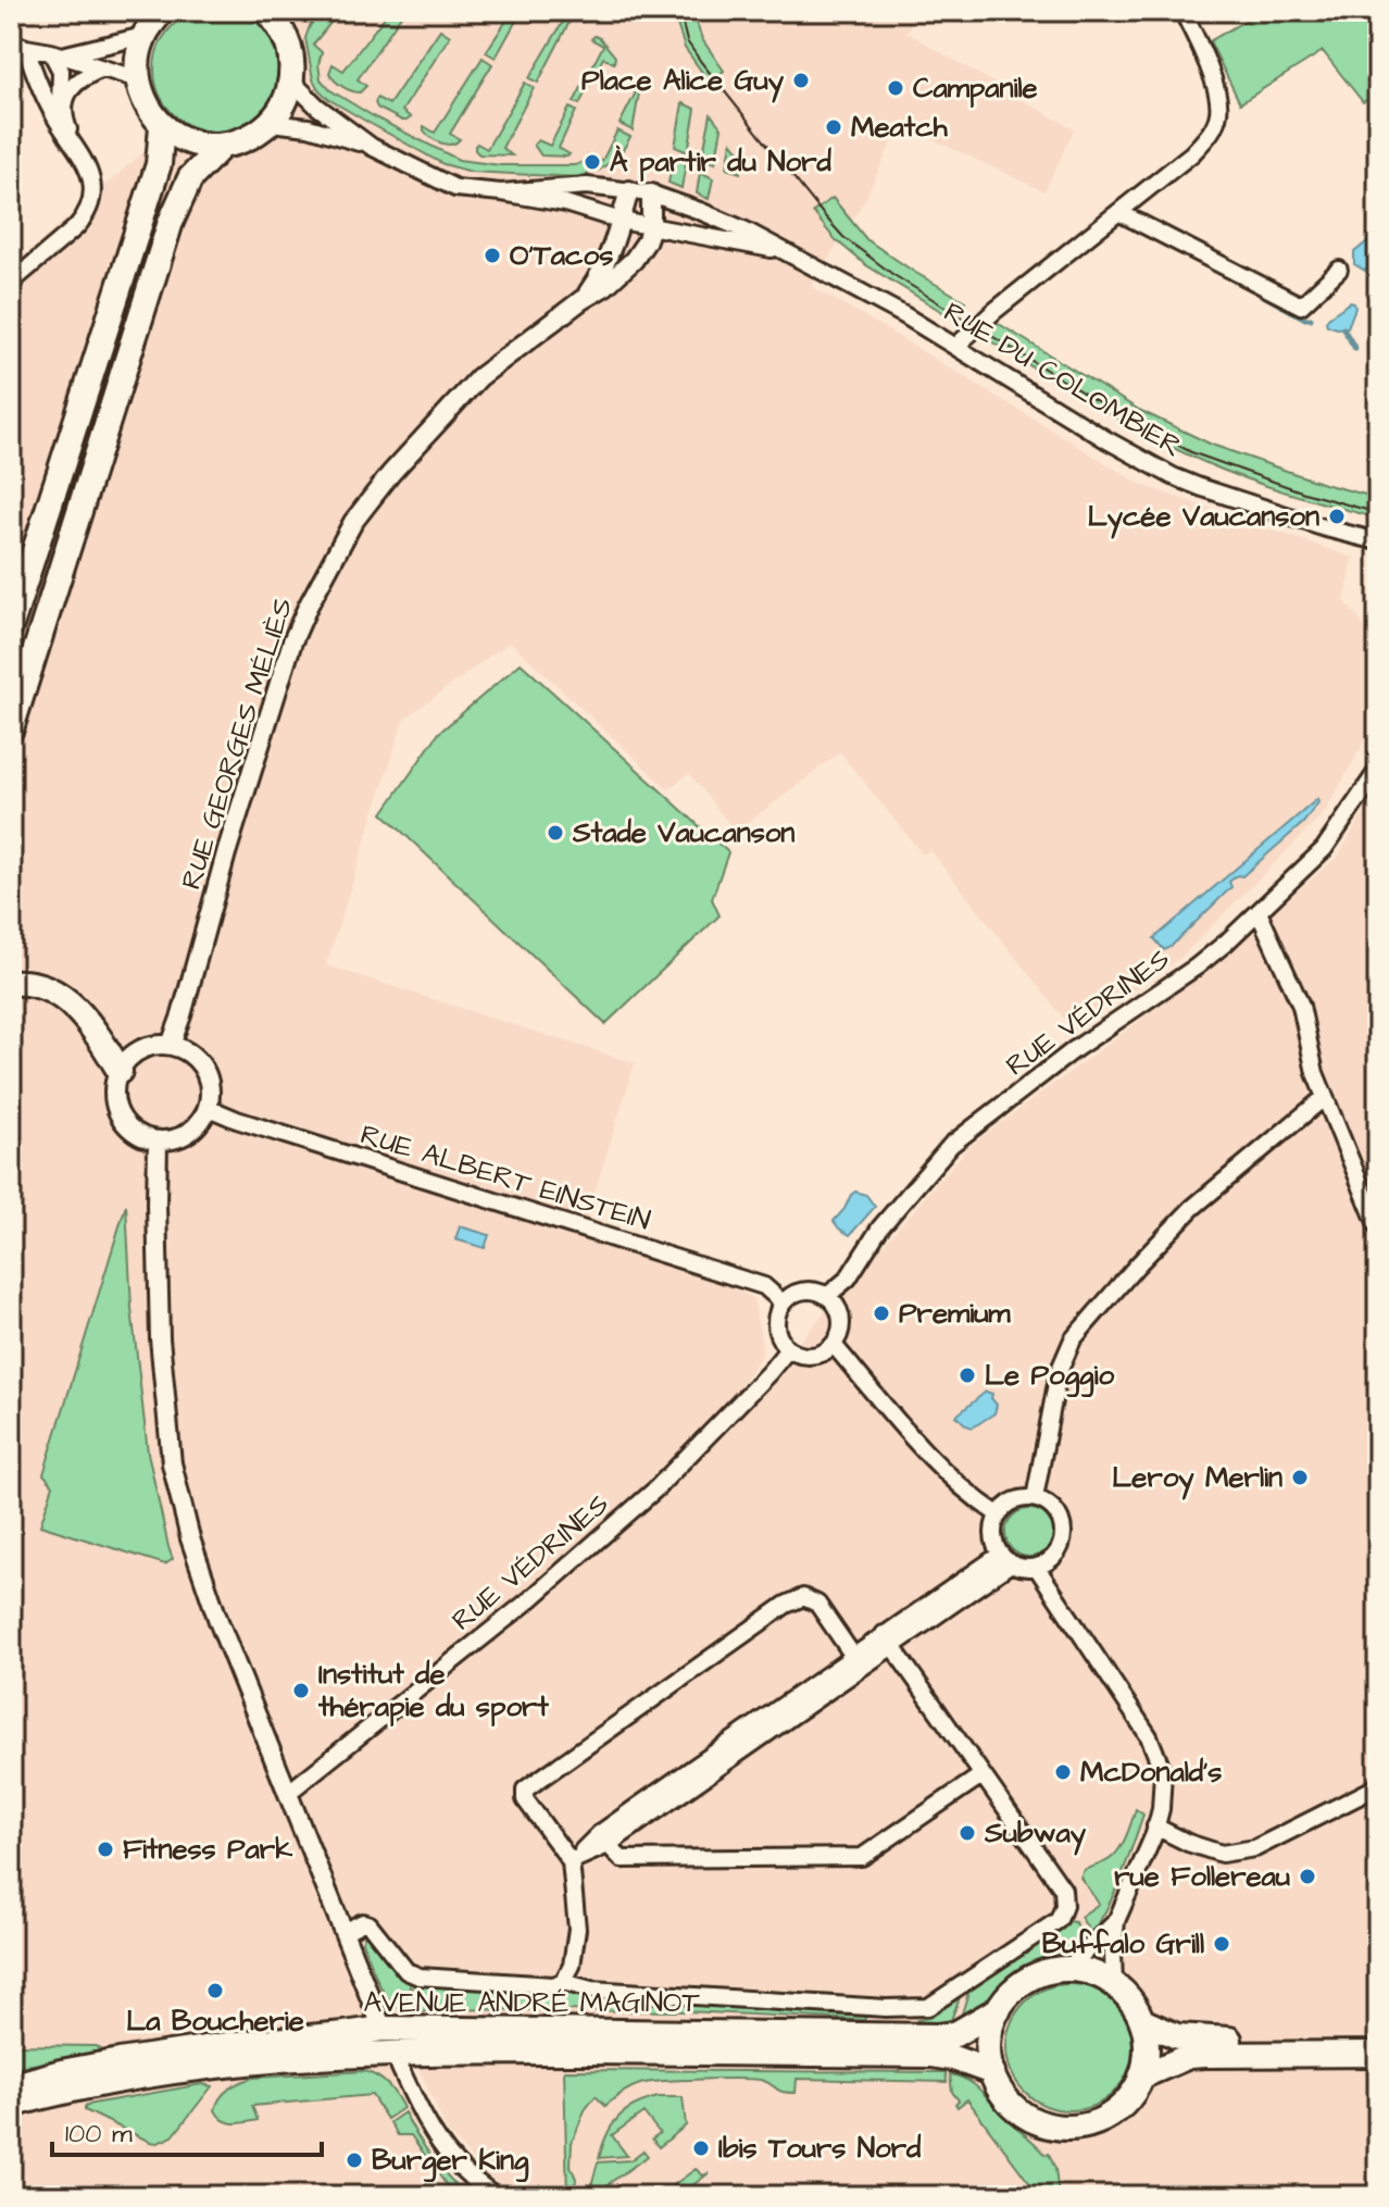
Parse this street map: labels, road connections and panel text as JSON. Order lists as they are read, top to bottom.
{
  "streets": {
    "main road": ["AVENUE ANDRÉ MAGINOT"],
    "street": [
      "RUE DU COLOMBIER",
      "RUE GEORGES MÉLIÈS",
      "RUE VÉDRINES",
      "RUE ALBERT EINSTEIN"
    ]
  },
  "crossings": [
    ["RUE DU COLOMBIER", "RUE GEORGES MÉLIÈS"],
    ["RUE GEORGES MÉLIÈS", "RUE ALBERT EINSTEIN"],
    ["RUE VÉDRINES", "RUE ALBERT EINSTEIN"]
  ],
  "places": [
    "Place Alice Guy",
    "Campanile",
    "Meatch",
    "À partir du Nord",
    "O'Tacos",
    "Lycée Vaucanson",
    "Stade Vaucanson",
    "Premium",
    "Le Poggio",
    "Leroy Merlin",
    "Institut de thérapie du sport",
    "McDonald's",
    "Subway",
    "Fitness Park",
    "rue Follereau",
    "Buffalo Grill",
    "La Boucherie",
    "Ibis Tours Nord",
    "Burger King"
  ],
  "scale_bar": "100 m"
}
